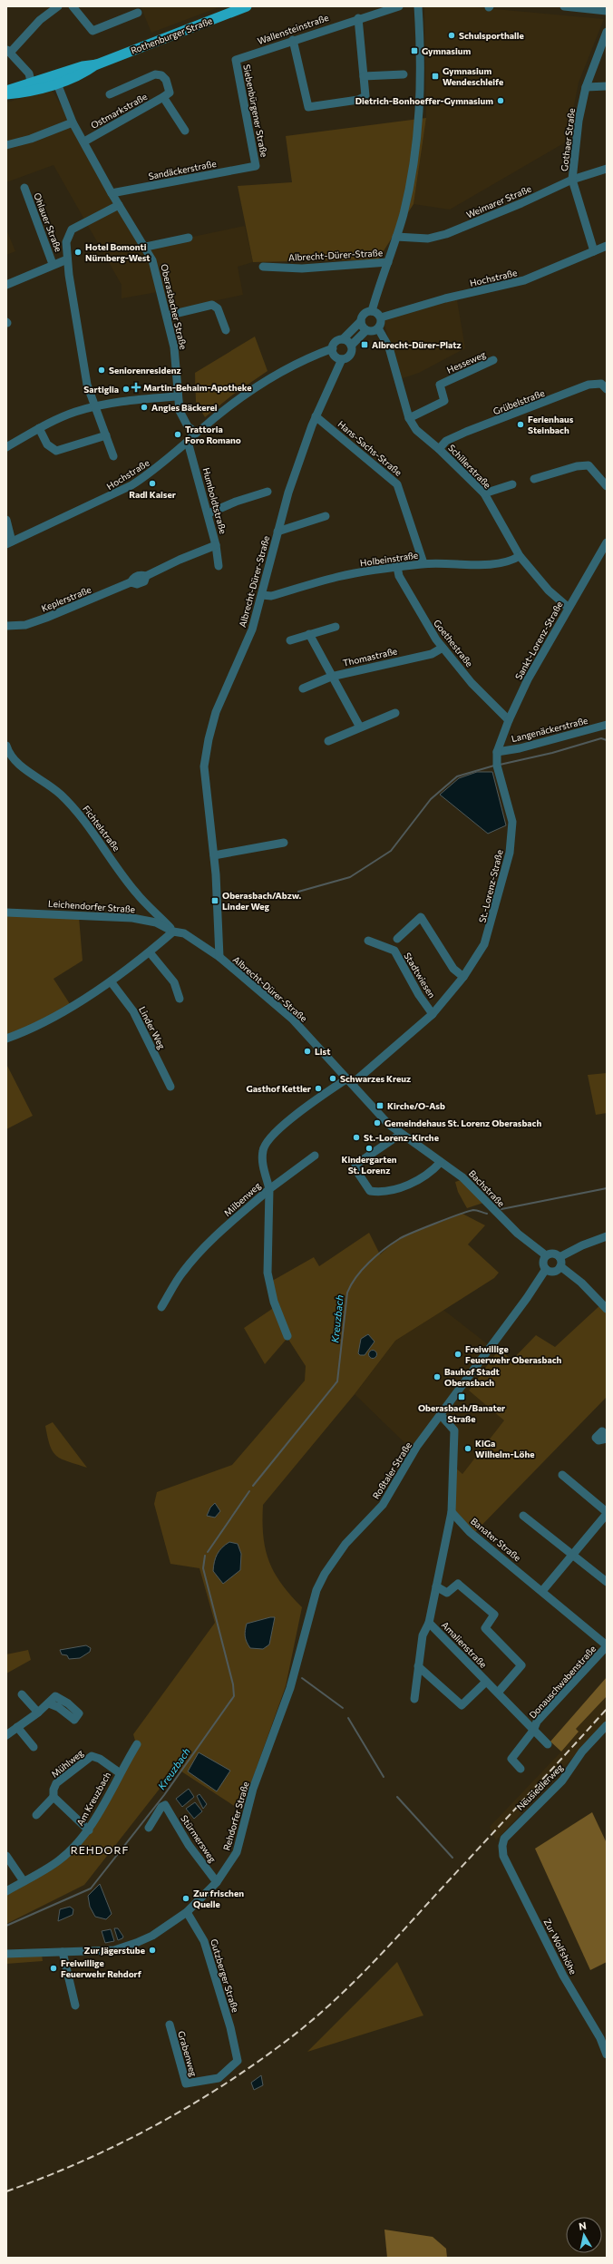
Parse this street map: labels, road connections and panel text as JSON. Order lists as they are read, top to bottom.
{
  "streets": {
    "main road": ["Rothenburger Straße"],
    "street": [
      "Wallensteinstraße",
      "Ostmarkstraße",
      "Siebenbürgener Straße",
      "Gothaer Straße",
      "Sandäckerstraße",
      "Weimarer Straße",
      "Ohlauer Straße",
      "Albrecht-Dürer-Straße",
      "Hochstraße",
      "Oberasbacher Straße",
      "Hesseweg",
      "Grübelstraße",
      "Hans-Sachs-Straße",
      "Schillerstraße",
      "Humboldtstraße",
      "Holbeinstraße",
      "Keplerstraße",
      "Sankt-Lorenz-Straße",
      "Goethestraße",
      "Thomastraße",
      "Langenäckerstraße",
      "Fichtelstraße",
      "St.-Lorenz-Straße",
      "Leichendorfer Straße",
      "Stadtwiesen",
      "Linder Weg",
      "Bachstraße",
      "Milbenweg",
      "Roßtaler Straße",
      "Banater Straße",
      "Amalienstraße",
      "Donauschwabenstraße",
      "Mühlweg",
      "Neusiedlerweg",
      "Am Kreuzbach",
      "Rehdorfer Straße",
      "Stürmersweg",
      "Zur Wolfshöhe",
      "Gutzberger Straße",
      "Grabenweg"
    ]
  },
  "crossings": [
    ["Wallensteinstraße", "Siebenbürgener Straße"],
    ["Rothenburger Straße", "Oberasbacher Straße"],
    ["Ostmarkstraße", "Oberasbacher Straße"],
    ["Siebenbürgener Straße", "Sandäckerstraße"],
    ["Gothaer Straße", "Weimarer Straße"],
    ["Gothaer Straße", "Hochstraße"],
    ["Sandäckerstraße", "Oberasbacher Straße"],
    ["Weimarer Straße", "Albrecht-Dürer-Straße"],
    ["Albrecht-Dürer-Straße", "Hochstraße"],
    ["Albrecht-Dürer-Straße", "Hans-Sachs-Straße"],
    ["Albrecht-Dürer-Straße", "Schillerstraße"],
    ["Albrecht-Dürer-Straße", "Holbeinstraße"],
    ["Albrecht-Dürer-Straße", "St.-Lorenz-Straße"],
    ["Albrecht-Dürer-Straße", "Bachstraße"],
    ["Albrecht-Dürer-Straße", "Milbenweg"],
    ["Hochstraße", "Oberasbacher Straße"],
    ["Hochstraße", "Schillerstraße"],
    ["Hochstraße", "Humboldtstraße"],
    ["Hesseweg", "Schillerstraße"],
    ["Grübelstraße", "Schillerstraße"],
    ["Hans-Sachs-Straße", "Holbeinstraße"],
    ["Schillerstraße", "Holbeinstraße"],
    ["Schillerstraße", "Sankt-Lorenz-Straße"],
    ["Humboldtstraße", "Keplerstraße"],
    ["Holbeinstraße", "Goethestraße"],
    ["Sankt-Lorenz-Straße", "Goethestraße"],
    ["Sankt-Lorenz-Straße", "Langenäckerstraße"],
    ["Sankt-Lorenz-Straße", "St.-Lorenz-Straße"],
    ["Goethestraße", "Thomastraße"],
    ["Langenäckerstraße", "St.-Lorenz-Straße"],
    ["Fichtelstraße", "Leichendorfer Straße"],
    ["St.-Lorenz-Straße", "Stadtwiesen"],
    ["St.-Lorenz-Straße", "Bachstraße"],
    ["St.-Lorenz-Straße", "Milbenweg"],
    ["Bachstraße", "Milbenweg"],
    ["Bachstraße", "Roßtaler Straße"],
    ["Roßtaler Straße", "Rehdorfer Straße"],
    ["Banater Straße", "Amalienstraße"],
    ["Banater Straße", "Donauschwabenstraße"],
    ["Amalienstraße", "Donauschwabenstraße"],
    ["Mühlweg", "Am Kreuzbach"],
    ["Neusiedlerweg", "Zur Wolfshöhe"],
    ["Rehdorfer Straße", "Stürmersweg"],
    ["Rehdorfer Straße", "Gutzberger Straße"],
    ["Gutzberger Straße", "Grabenweg"]
  ],
  "districts": ["REHDORF"],
  "water": ["Kreuzbach"],
  "places": {
    "other": [
      "Schulsporthalle",
      "Dietrich-Bonhoeffer-Gymnasium",
      "Hotel Bomonti Nürnberg-West",
      "Seniorenresidenz",
      "Sartiglia",
      "Angies Bäckerei",
      "Ferienhaus Steinbach",
      "Trattoria Foro Romano",
      "Radl Kaiser",
      "List",
      "Schwarzes Kreuz",
      "Gasthof Kettler",
      "Gemeindehaus St. Lorenz Oberasbach",
      "St.-Lorenz-Kirche",
      "Kindergarten St. Lorenz",
      "Freiwillige Feuerwehr Oberasbach",
      "Bauhof Stadt Oberasbach",
      "KiGa Wilhelm-Löhe",
      "Zur frischen Quelle",
      "Zur Jägerstube",
      "Freiwillige Feuerwehr Rehdorf"
    ],
    "transit": [
      "Gymnasium",
      "Gymnasium Wendeschleife",
      "Albrecht-Dürer-Platz",
      "Oberasbach/Abzw. Linder Weg",
      "Kirche/O-Asb",
      "Oberasbach/Banater Straße"
    ],
    "health": ["Martin-Behaim-Apotheke"]
  },
  "north": "top"
}
